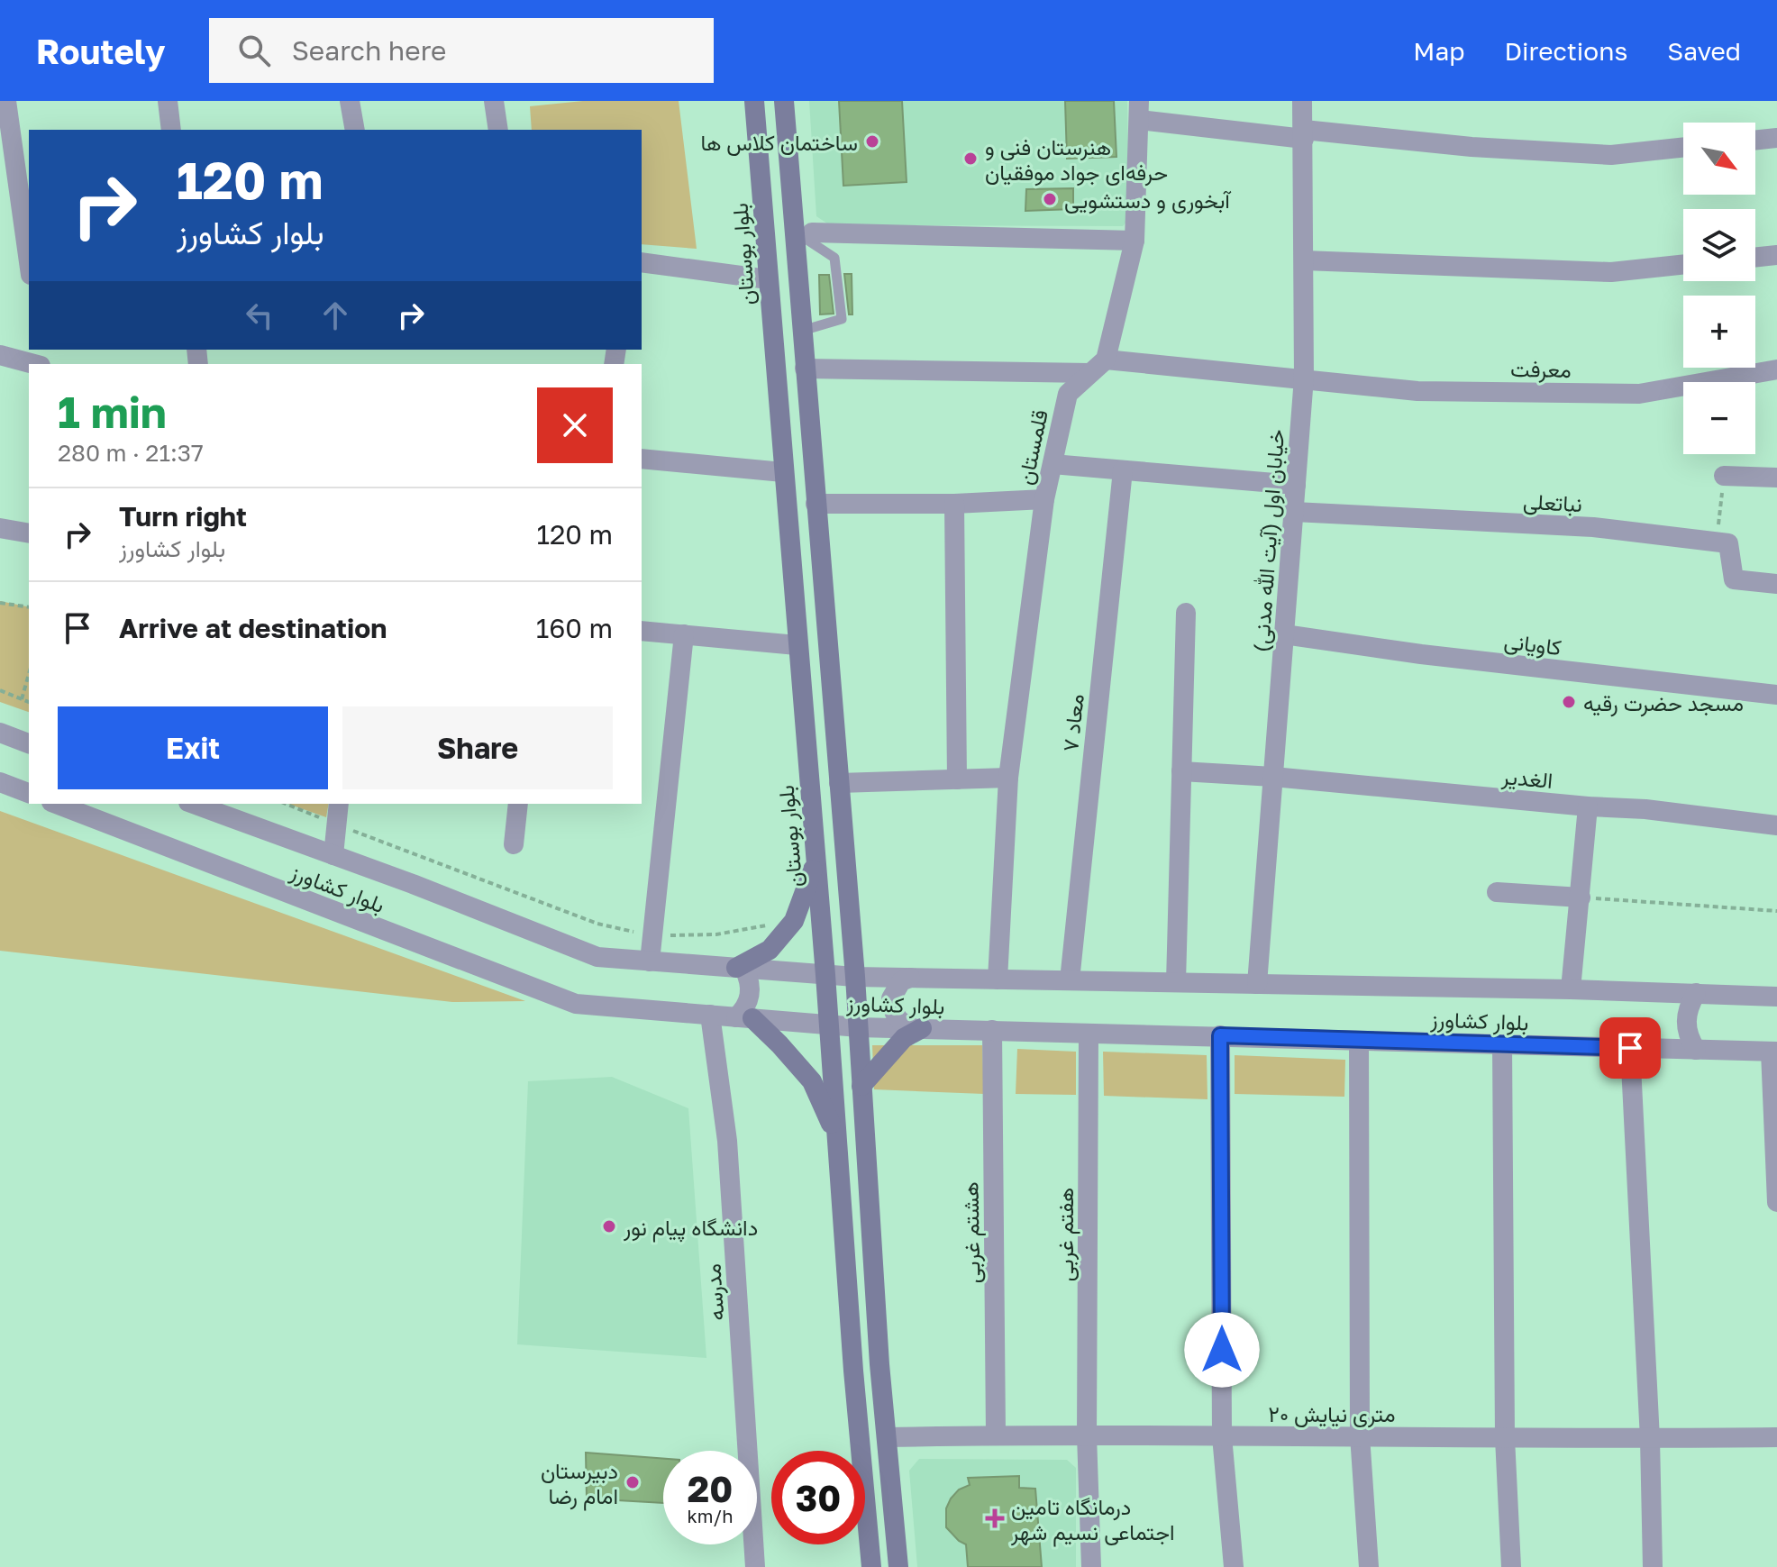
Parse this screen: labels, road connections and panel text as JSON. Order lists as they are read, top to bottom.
{
  "streets": {
    "main road": ["بلوار بوستان"],
    "street": [
      "معرفت",
      "قلمستان",
      "نباتعلی",
      "خیابان اول (آیت الله مدنی)",
      "کاویانی",
      "معاد ۷",
      "الغدیر",
      "بلوار کشاورز",
      "هشتم غربی",
      "هفتم غربی",
      "مدرسه",
      "۲۰ متری نیایش"
    ]
  },
  "crossings": [
    ["بلوار بوستان", "بلوار کشاورز"],
    ["معرفت", "قلمستان"],
    ["معرفت", "خیابان اول (آیت الله مدنی)"],
    ["قلمستان", "بلوار کشاورز"],
    ["نباتعلی", "خیابان اول (آیت الله مدنی)"],
    ["خیابان اول (آیت الله مدنی)", "کاویانی"],
    ["خیابان اول (آیت الله مدنی)", "الغدیر"],
    ["خیابان اول (آیت الله مدنی)", "بلوار کشاورز"],
    ["معاد ۷", "بلوار کشاورز"],
    ["بلوار کشاورز", "هشتم غربی"],
    ["بلوار کشاورز", "هفتم غربی"],
    ["بلوار کشاورز", "مدرسه"],
    ["هشتم غربی", "۲۰ متری نیایش"],
    ["هفتم غربی", "۲۰ متری نیایش"]
  ],
  "places": {
    "other": [
      "ساختمان کلاس ها",
      "هنرستان فنی و حرفه‌ای جواد موفقیان",
      "آبخوری و دستشویی",
      "مسجد حضرت رقیه",
      "دانشگاه پیام نور",
      "دبیرستان امام رضا"
    ],
    "health": ["درمانگاه تامین اجتماعی نسیم شهر"]
  },
  "north": "bottom right",
  "page": {
    "header": "Routely",
    "search": "Search here",
    "nav": ["Map", "Directions", "Saved"],
    "map_buttons": ["+", "−"],
    "turn": ["120 m", "بلوار کشاورز"],
    "heading": ["1 min", "280 m · 21:37"],
    "list": [
      {
        "name": "Turn right",
        "note": "بلوار کشاورز",
        "value": "120 m"
      },
      {
        "name": "Arrive at destination",
        "value": "160 m"
      }
    ],
    "buttons": ["Exit", "Share"],
    "speed": "20 km/h",
    "limit": "30"
  }
}
